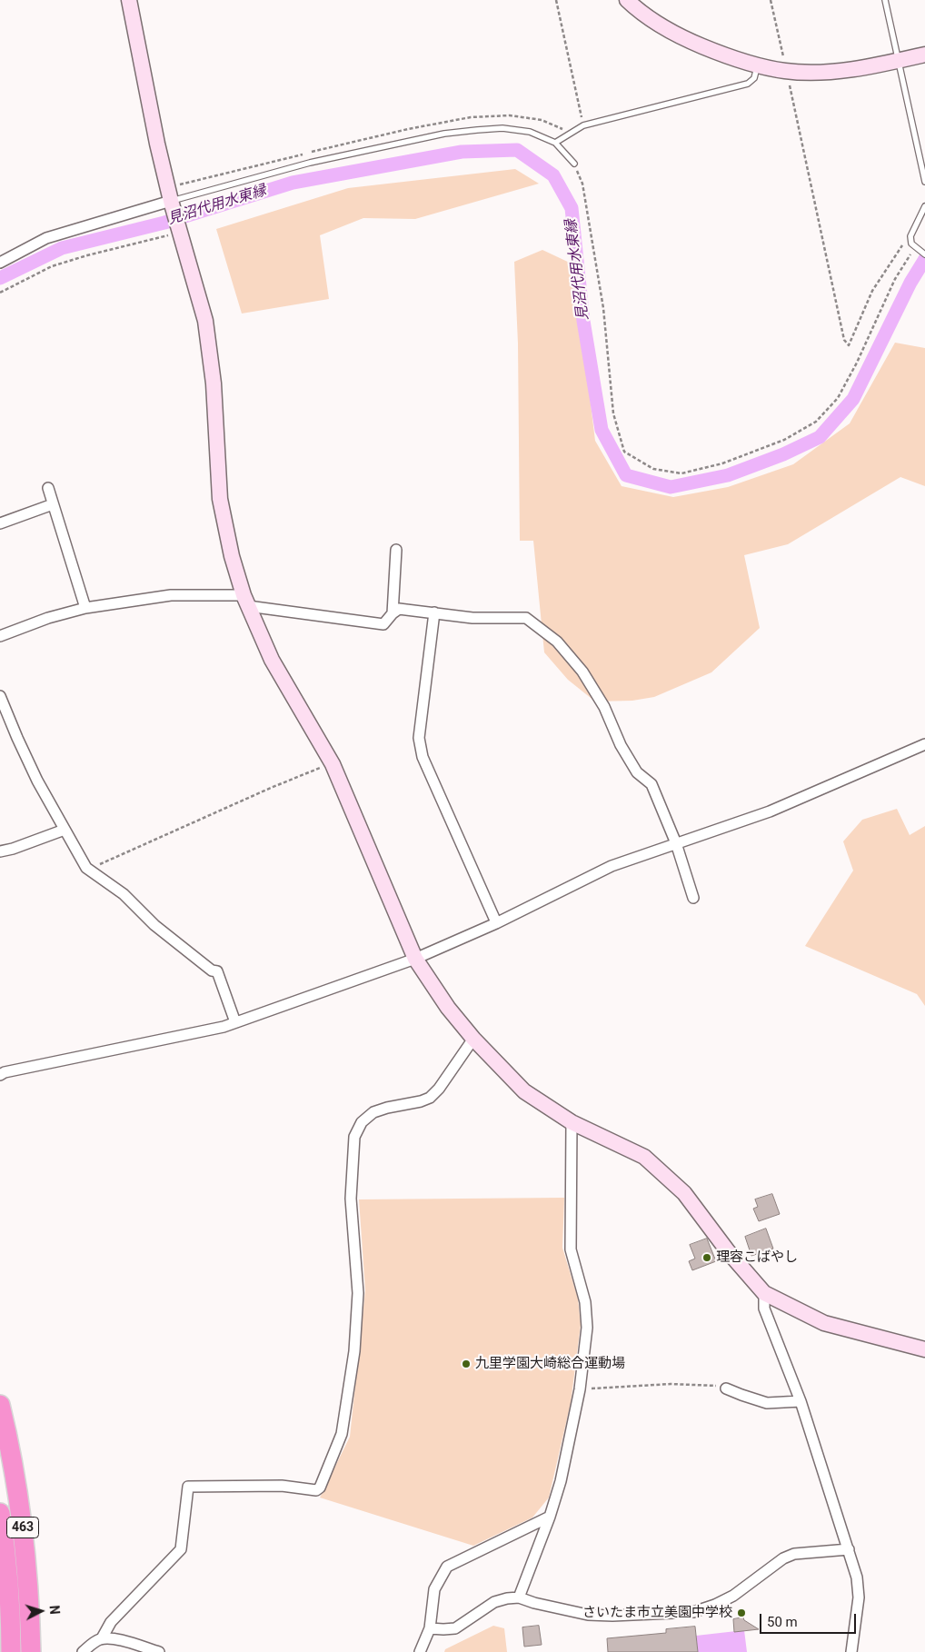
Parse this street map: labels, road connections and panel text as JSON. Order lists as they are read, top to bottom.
{
  "streets": {
    "highway": ["463"]
  },
  "water": ["見沼代用水東縁"],
  "places": ["理容こばやし", "九里学園大崎総合運動場", "さいたま市立美園中学校"],
  "scale_bar": "50 m",
  "north": "right"
}
